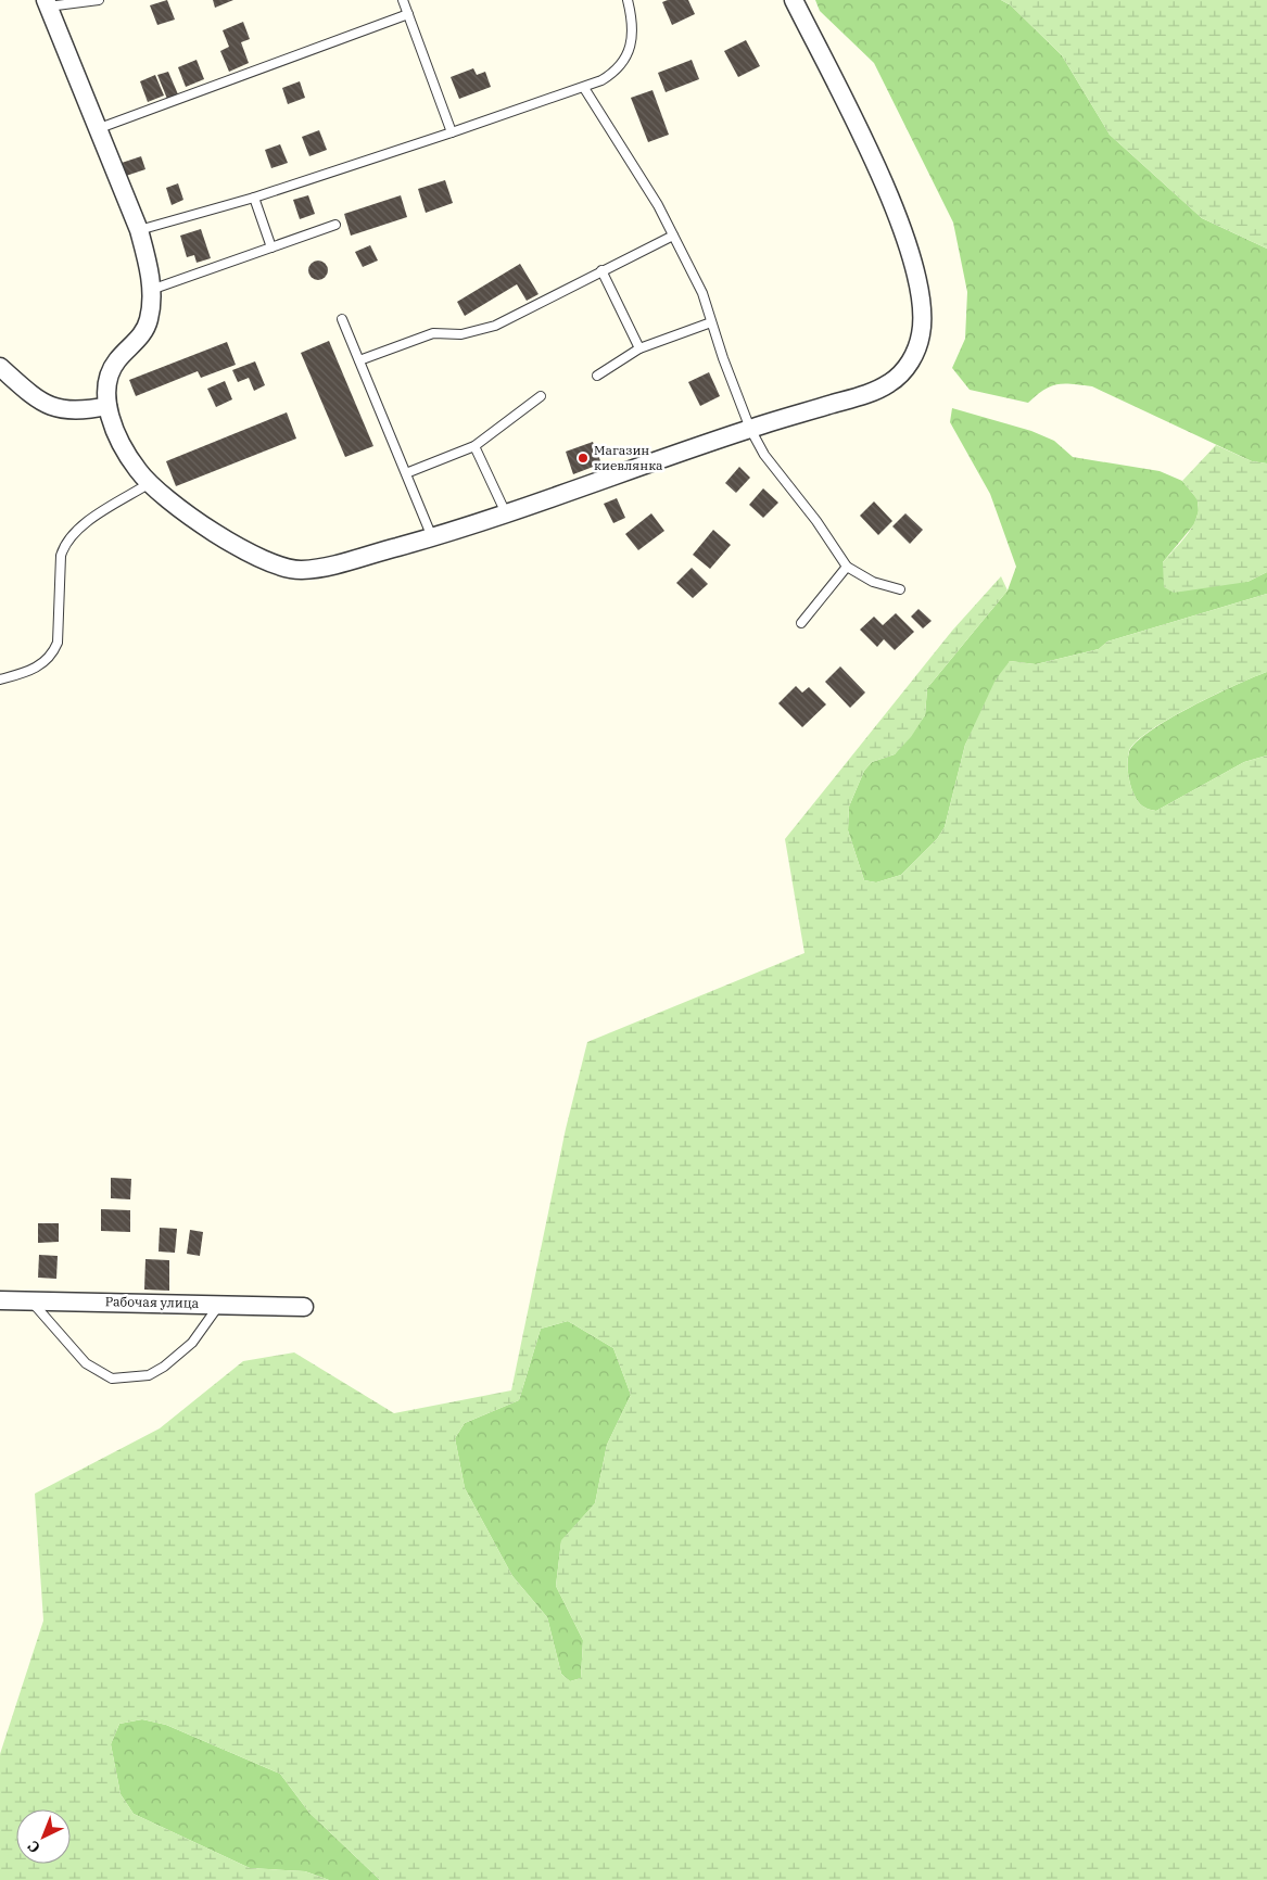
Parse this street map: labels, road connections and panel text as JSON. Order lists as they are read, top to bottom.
{
  "streets": {
    "street": ["Рабочая улица"]
  },
  "places": ["Магазин киевлянка"],
  "north": "bottom left"
}
